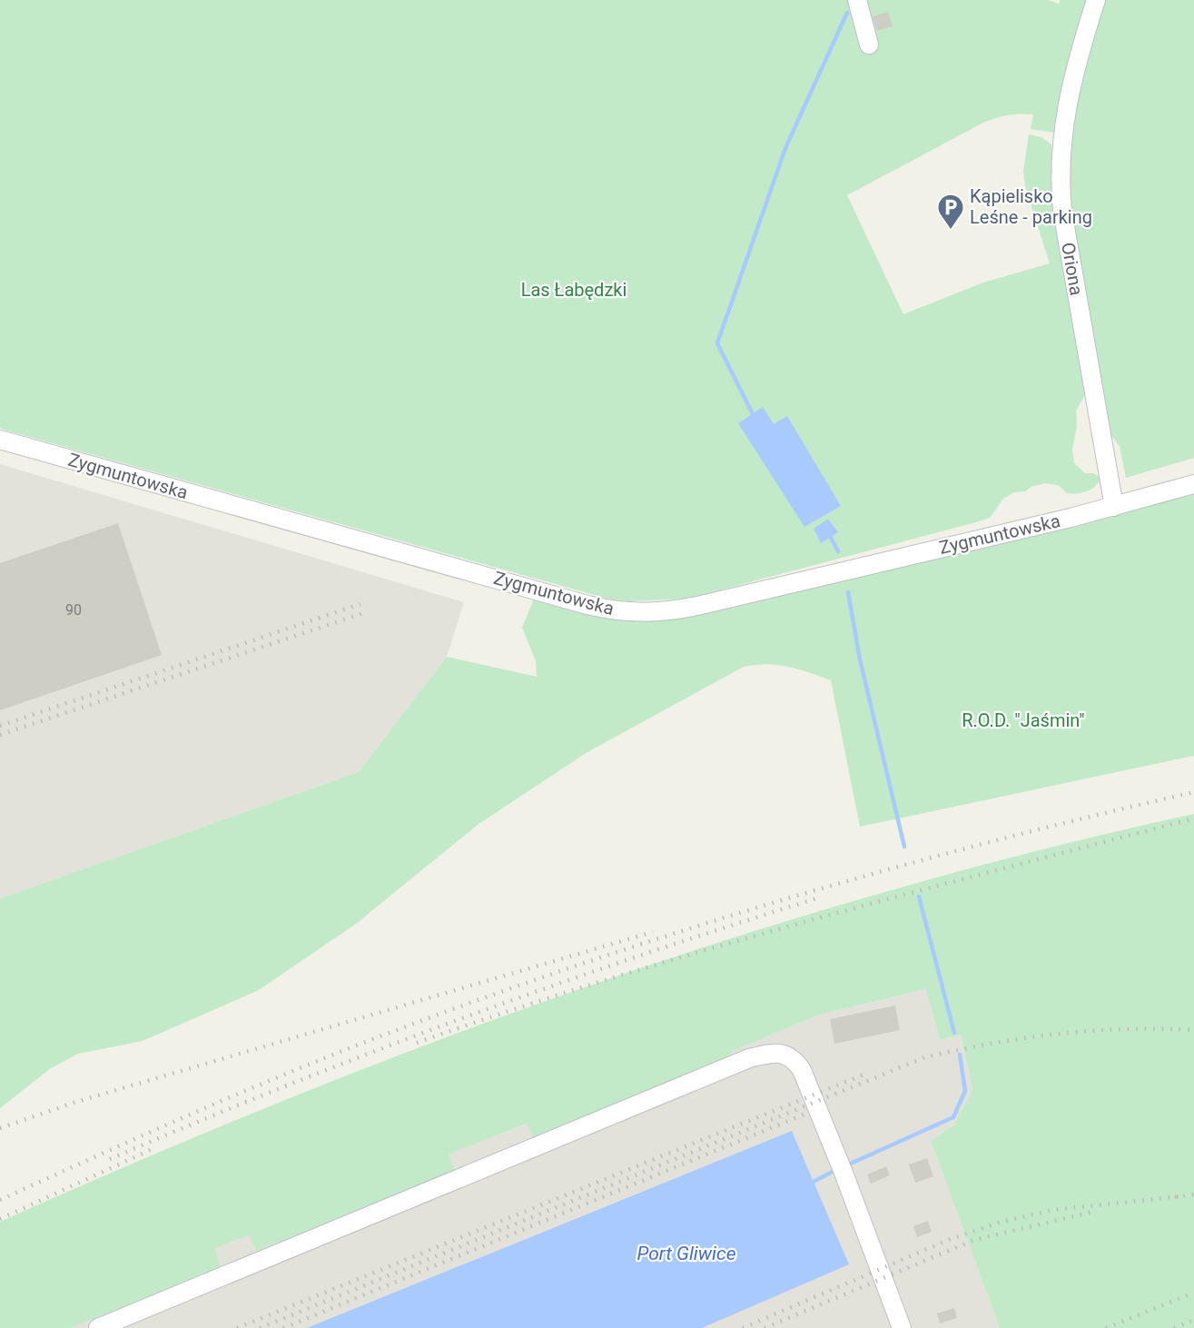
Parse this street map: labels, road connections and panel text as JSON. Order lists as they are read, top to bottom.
{
  "streets": {
    "street": ["Oriona", "Zygmuntowska"]
  },
  "crossings": [
    ["Oriona", "Zygmuntowska"]
  ],
  "water": ["Port Gliwice"],
  "parks": ["Las Łabędzki", "R.O.D. \"Jaśmin\""],
  "places": {
    "parking": ["Kąpielisko Leśne - parking"]
  },
  "house_numbers": ["90"]
}
